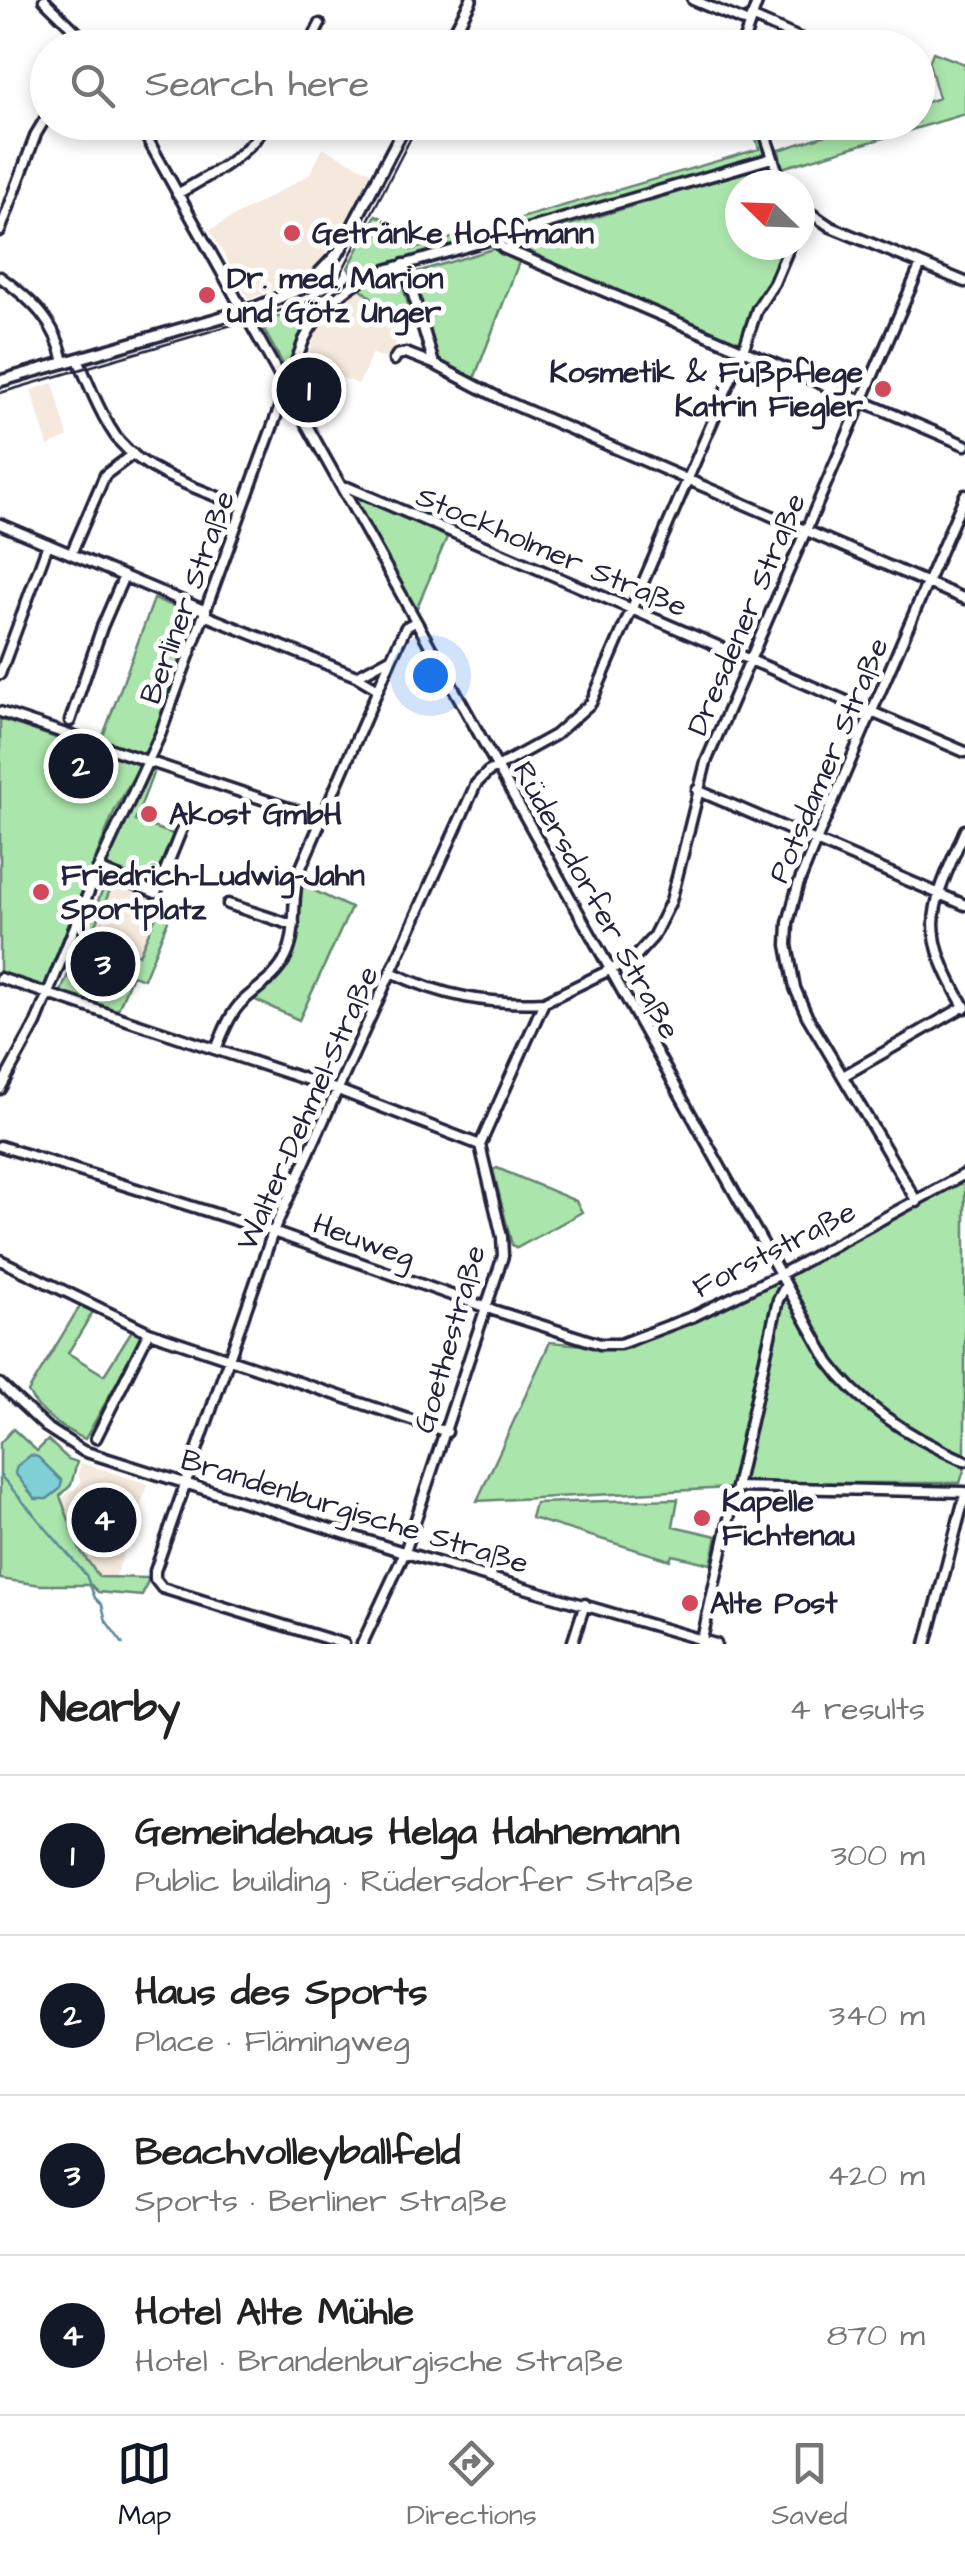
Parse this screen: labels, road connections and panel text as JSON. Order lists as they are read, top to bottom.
{
  "streets": {
    "street": [
      "Stockholmer Straße",
      "Berliner Straße",
      "Dresdener Straße",
      "Potsdamer Straße",
      "Rüdersdorfer Straße",
      "Walter-Dehmel-Straße",
      "Heuweg",
      "Forststraße",
      "Goethestraße",
      "Brandenburgische Straße"
    ]
  },
  "crossings": [
    ["Stockholmer Straße", "Dresdener Straße"],
    ["Stockholmer Straße", "Potsdamer Straße"],
    ["Stockholmer Straße", "Rüdersdorfer Straße"],
    ["Berliner Straße", "Rüdersdorfer Straße"],
    ["Dresdener Straße", "Rüdersdorfer Straße"],
    ["Potsdamer Straße", "Forststraße"],
    ["Rüdersdorfer Straße", "Walter-Dehmel-Straße"],
    ["Rüdersdorfer Straße", "Forststraße"],
    ["Walter-Dehmel-Straße", "Heuweg"],
    ["Walter-Dehmel-Straße", "Brandenburgische Straße"],
    ["Heuweg", "Forststraße"],
    ["Heuweg", "Goethestraße"],
    ["Goethestraße", "Brandenburgische Straße"]
  ],
  "places": [
    "Getränke Hoffmann",
    "Dr. med. Marion und Götz Unger",
    "Kosmetik & Fußpflege Katrin Fiegler",
    "Akost GmbH",
    "Friedrich-Ludwig-Jahn Sportplatz",
    "Kapelle Fichtenau",
    "Alte Post"
  ],
  "north": "top left",
  "page": {
    "search": "Search here",
    "pins": [
      "1",
      "2",
      "3",
      "4"
    ],
    "heading": ["Nearby", "4 results"],
    "list": [
      {
        "mark": "1",
        "name": "Gemeindehaus Helga Hahnemann",
        "note": "Public building · Rüdersdorfer Straße",
        "value": "300 m"
      },
      {
        "mark": "2",
        "name": "Haus des Sports",
        "note": "Place · Flämingweg",
        "value": "340 m"
      },
      {
        "mark": "3",
        "name": "Beachvolleyballfeld",
        "note": "Sports · Berliner Straße",
        "value": "420 m"
      },
      {
        "mark": "4",
        "name": "Hotel Alte Mühle",
        "note": "Hotel · Brandenburgische Straße",
        "value": "870 m"
      }
    ],
    "nav": ["Map", "Directions", "Saved"]
  }
}
